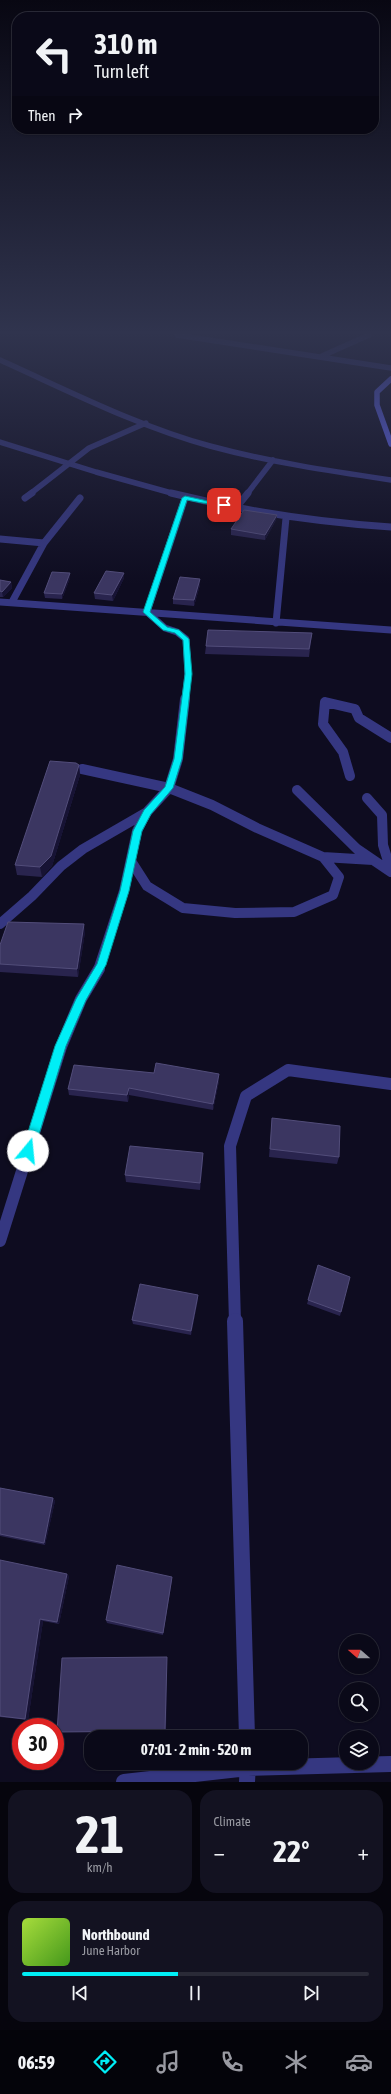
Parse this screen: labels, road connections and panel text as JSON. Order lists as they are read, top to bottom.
{
  "north": "left",
  "page": {
    "turn": ["310 m", "Turn left"],
    "then": "Then",
    "limit": "30",
    "trip": "07:01 · 2 min · 520 m",
    "tile": [
      ["21", "km/h"],
      "Climate"
    ],
    "heat": ["−", "22°", "+"],
    "song": ["Northbound", "June Harbor"],
    "tabs": "06:59"
  }
}
